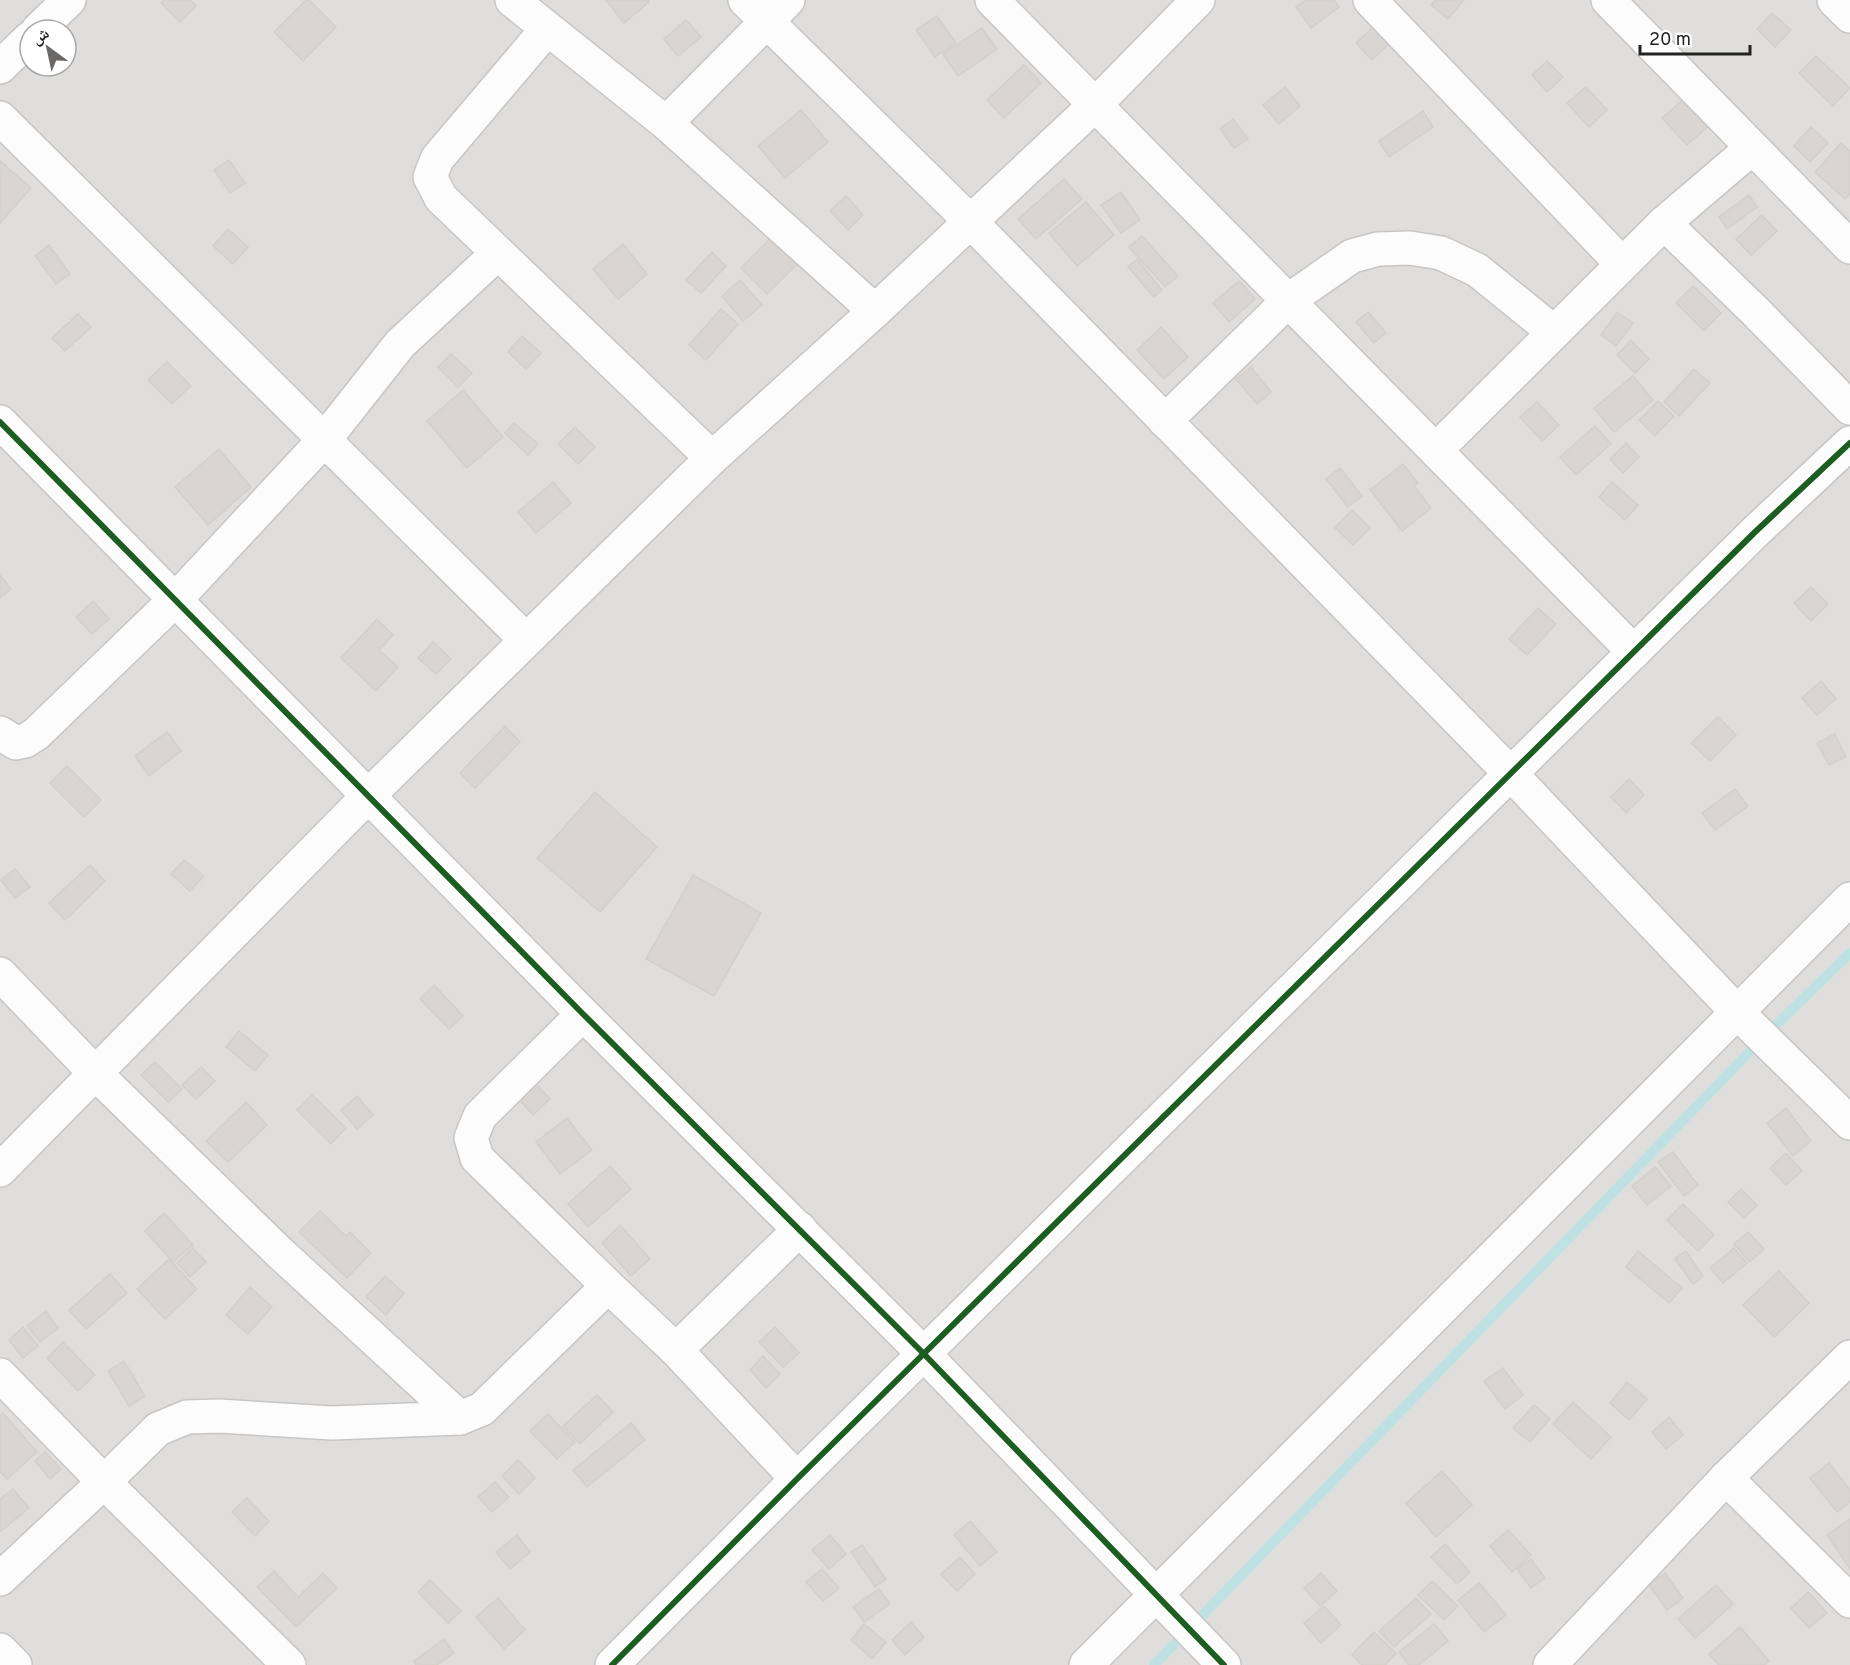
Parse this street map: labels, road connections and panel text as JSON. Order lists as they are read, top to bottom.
{
  "scale_bar": "20 m",
  "north": "top left"
}
